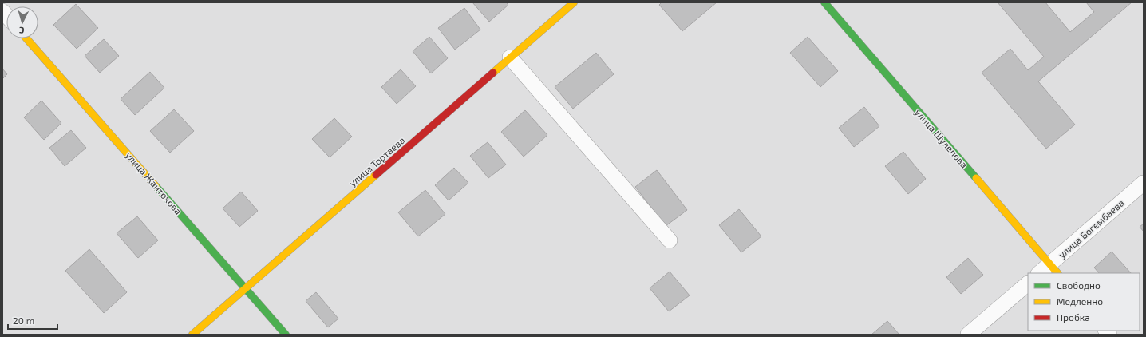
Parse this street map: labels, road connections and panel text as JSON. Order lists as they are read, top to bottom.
{
  "streets": {
    "street": [
      "улица Шулепова",
      "улица Тортаева",
      "улица Жантохова",
      "улица Богембаева"
    ]
  },
  "crossings": [
    ["улица Шулепова", "улица Богембаева"],
    ["улица Тортаева", "улица Жантохова"]
  ],
  "legend": ["Свободно", "Медленно", "Пробка"],
  "scale_bar": "20 m",
  "north": "bottom"
}
